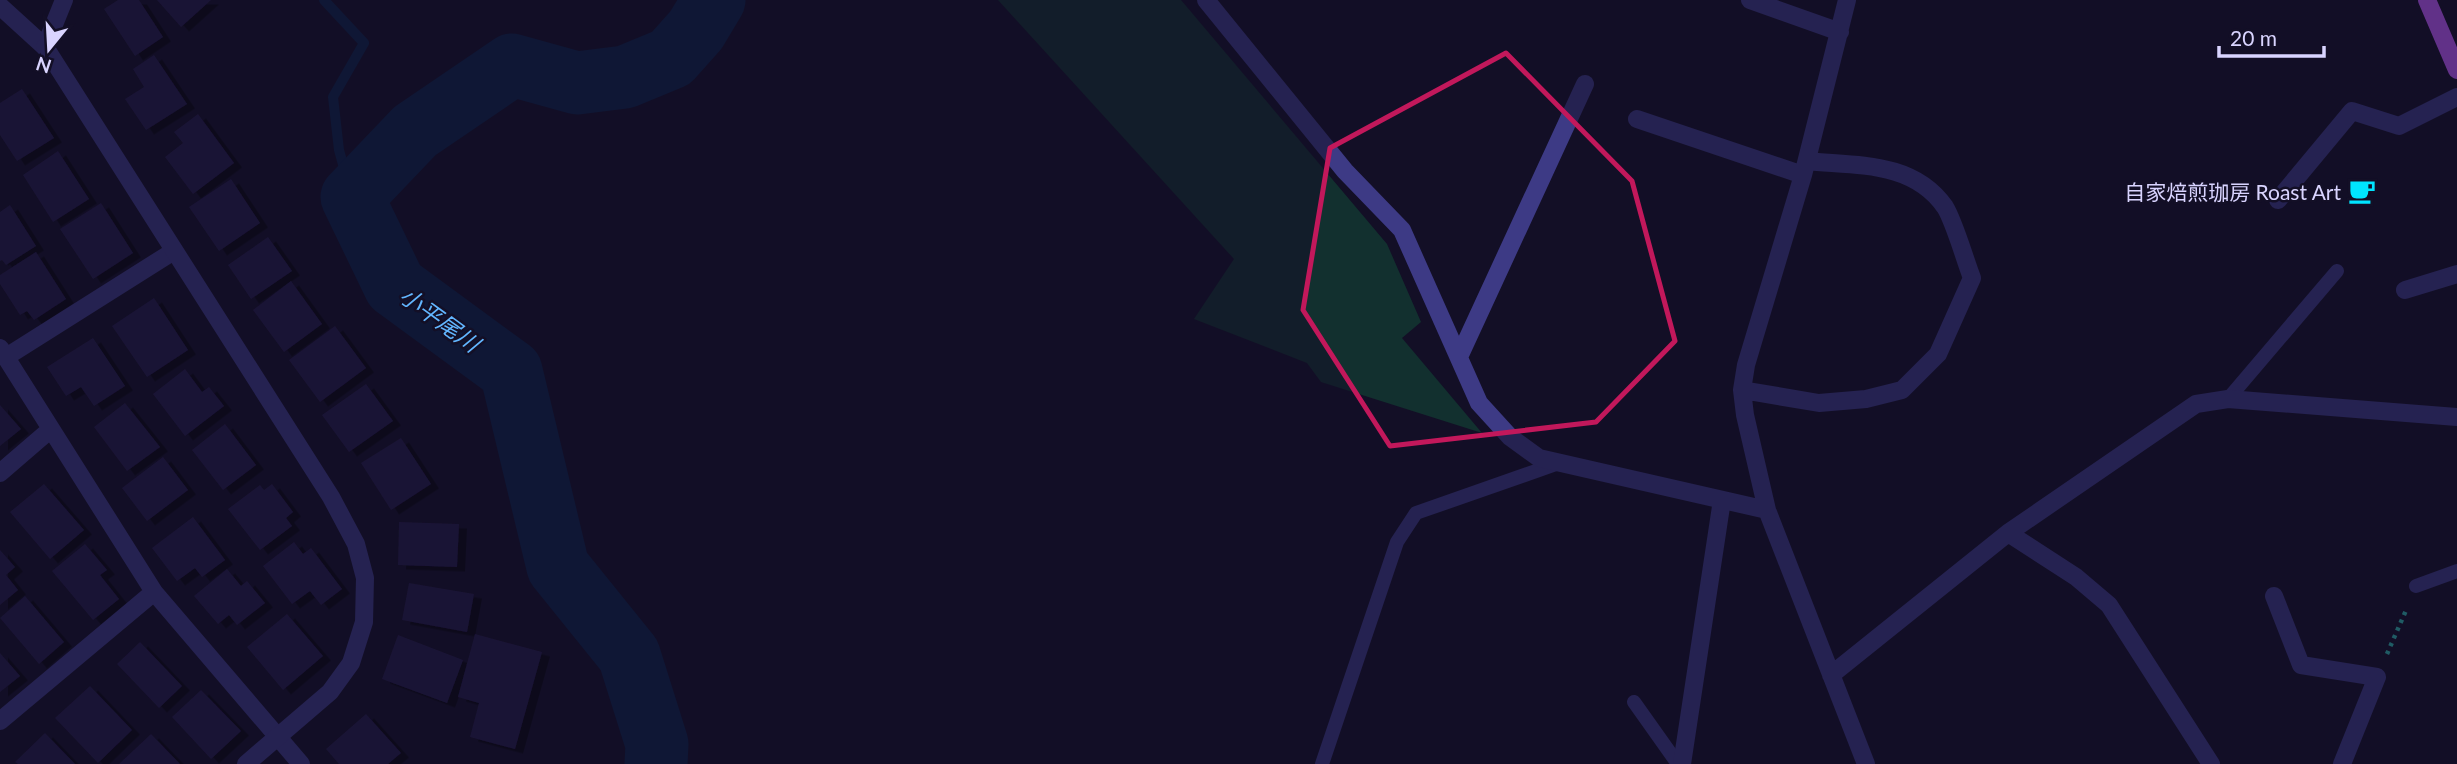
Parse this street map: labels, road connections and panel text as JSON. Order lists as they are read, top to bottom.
{
  "water": ["小平尾川"],
  "places": {
    "cafe": ["自家焙煎珈房 Roast Art"]
  },
  "scale_bar": "20 m",
  "north": "bottom"
}
